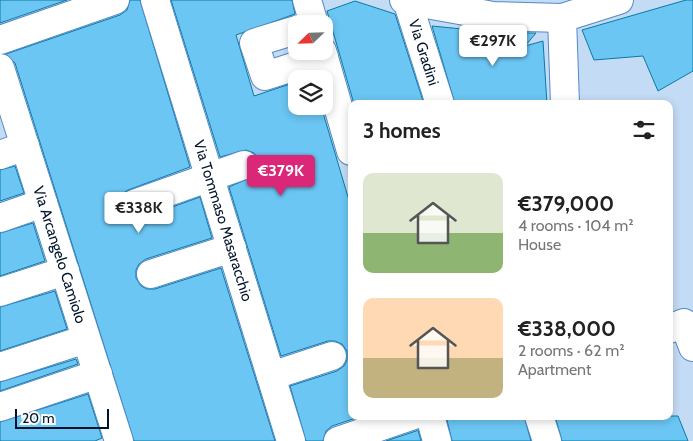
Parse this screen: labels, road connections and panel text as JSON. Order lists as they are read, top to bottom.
{
  "streets": {
    "street": ["Via Gradini", "Via Tommaso Masaracchio", "Via Arcangelo Camiolo"]
  },
  "scale_bar": "20 m",
  "north": "bottom left",
  "page": {
    "price": ["€297K", "€379K", "€338K"],
    "heading": "3 homes",
    "list": [
      {
        "name": "€379,000",
        "note": "4 rooms · 104 m² · House"
      },
      {
        "name": "€338,000",
        "note": "2 rooms · 62 m² · Apartment"
      }
    ],
    "scale": "20 m"
  }
}
